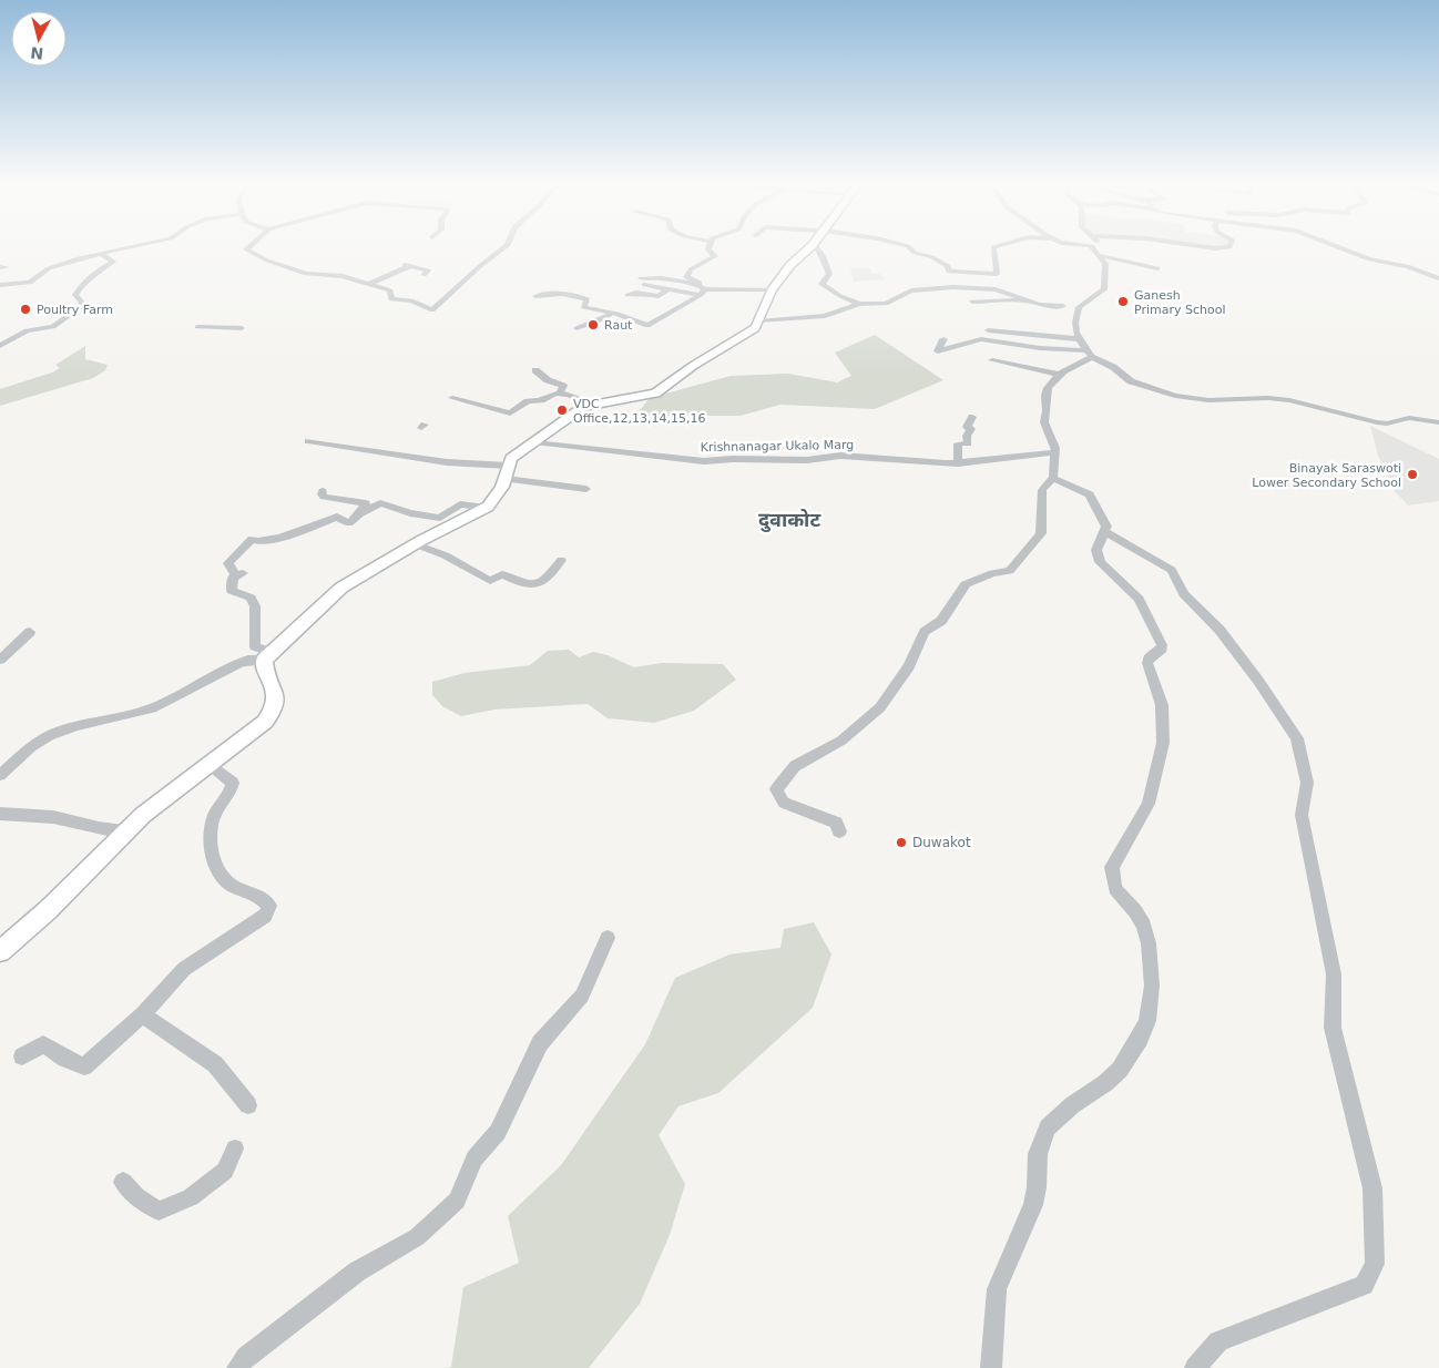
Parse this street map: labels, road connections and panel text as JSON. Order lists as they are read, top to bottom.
{
  "streets": {
    "street": ["Krishnanagar Ukalo Marg"]
  },
  "districts": ["दुवाकोट"],
  "places": [
    "Ganesh Primary School",
    "Poultry Farm",
    "Raut",
    "VDC Office,12,13,14,15,16",
    "Binayak Saraswoti Lower Secondary School",
    "Duwakot"
  ],
  "north": "bottom"
}
